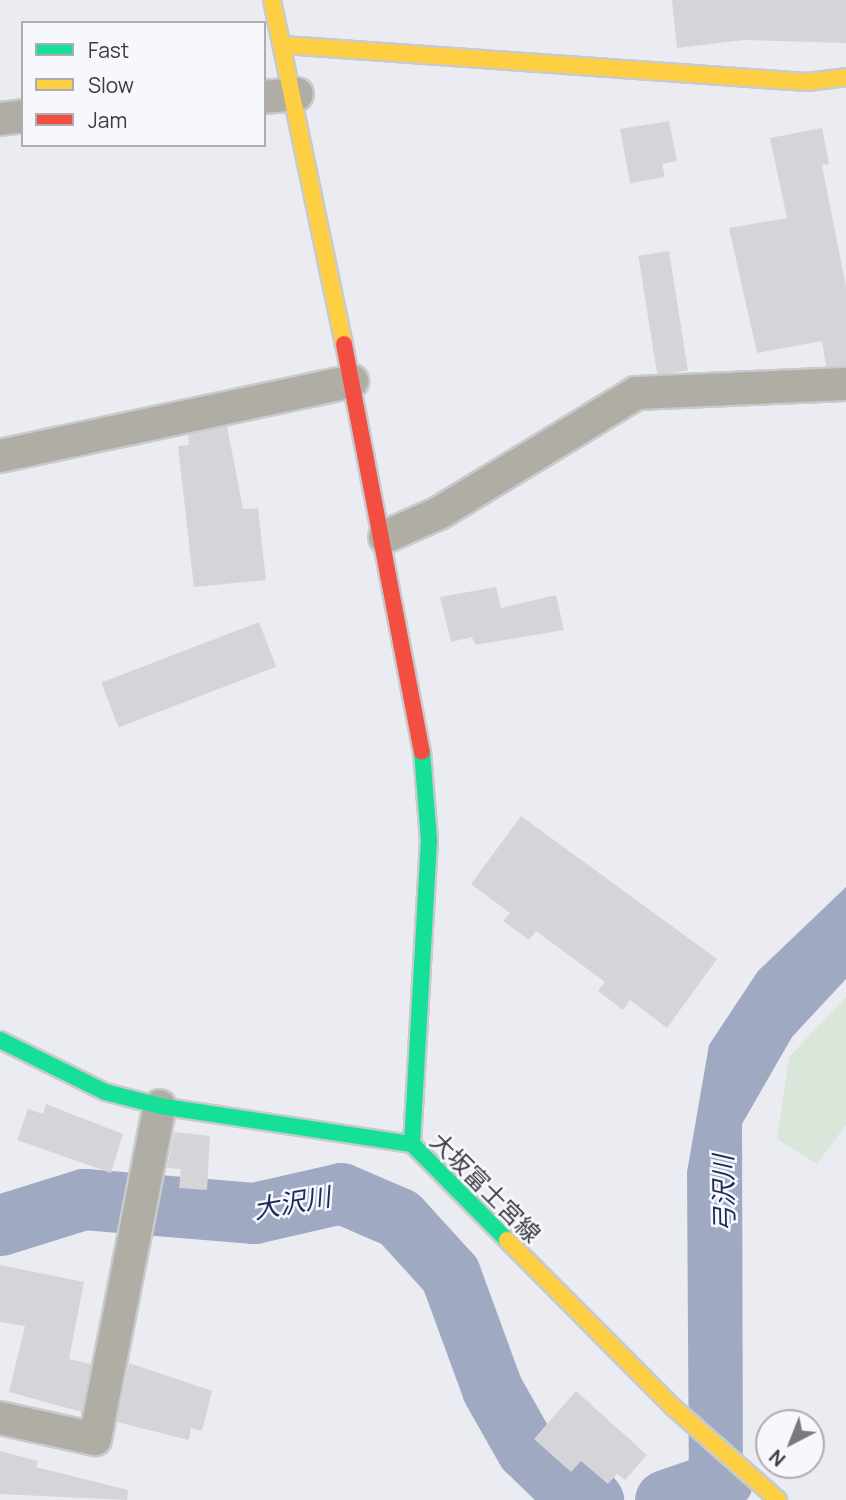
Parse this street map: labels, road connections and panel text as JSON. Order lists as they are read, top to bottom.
{
  "streets": {
    "street": ["大坂富士宮線"]
  },
  "water": ["弓沢川", "大沢川"],
  "legend": ["Fast", "Slow", "Jam"],
  "north": "bottom left"
}
